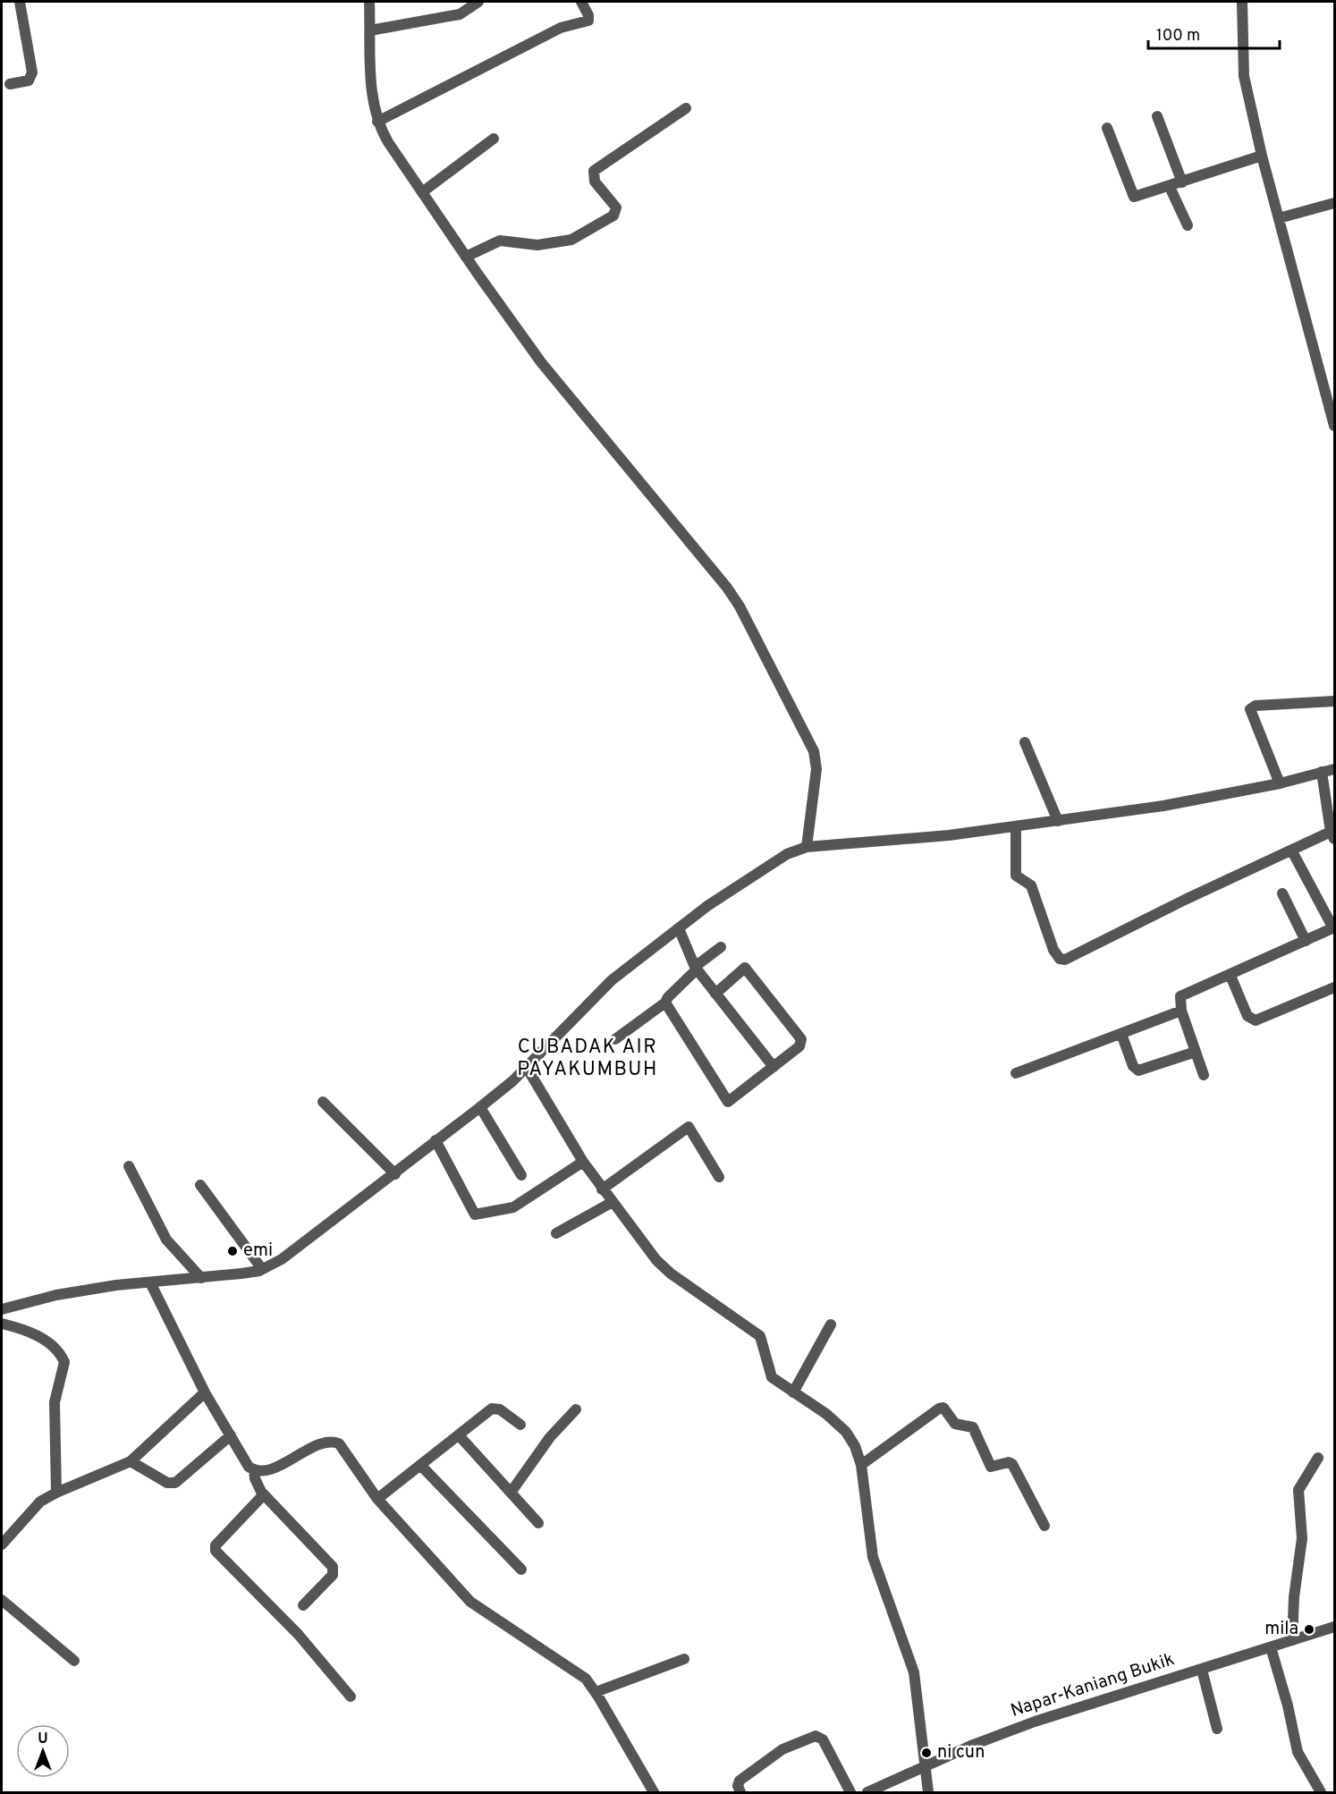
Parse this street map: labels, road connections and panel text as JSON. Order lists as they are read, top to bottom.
{
  "streets": {
    "street": ["Napar-Kaniang Bukik"]
  },
  "districts": ["CUBADAK AIR PAYAKUMBUH"],
  "places": ["emi", "mila", "ni cun"],
  "scale_bar": "100 m",
  "north": "top"
}
